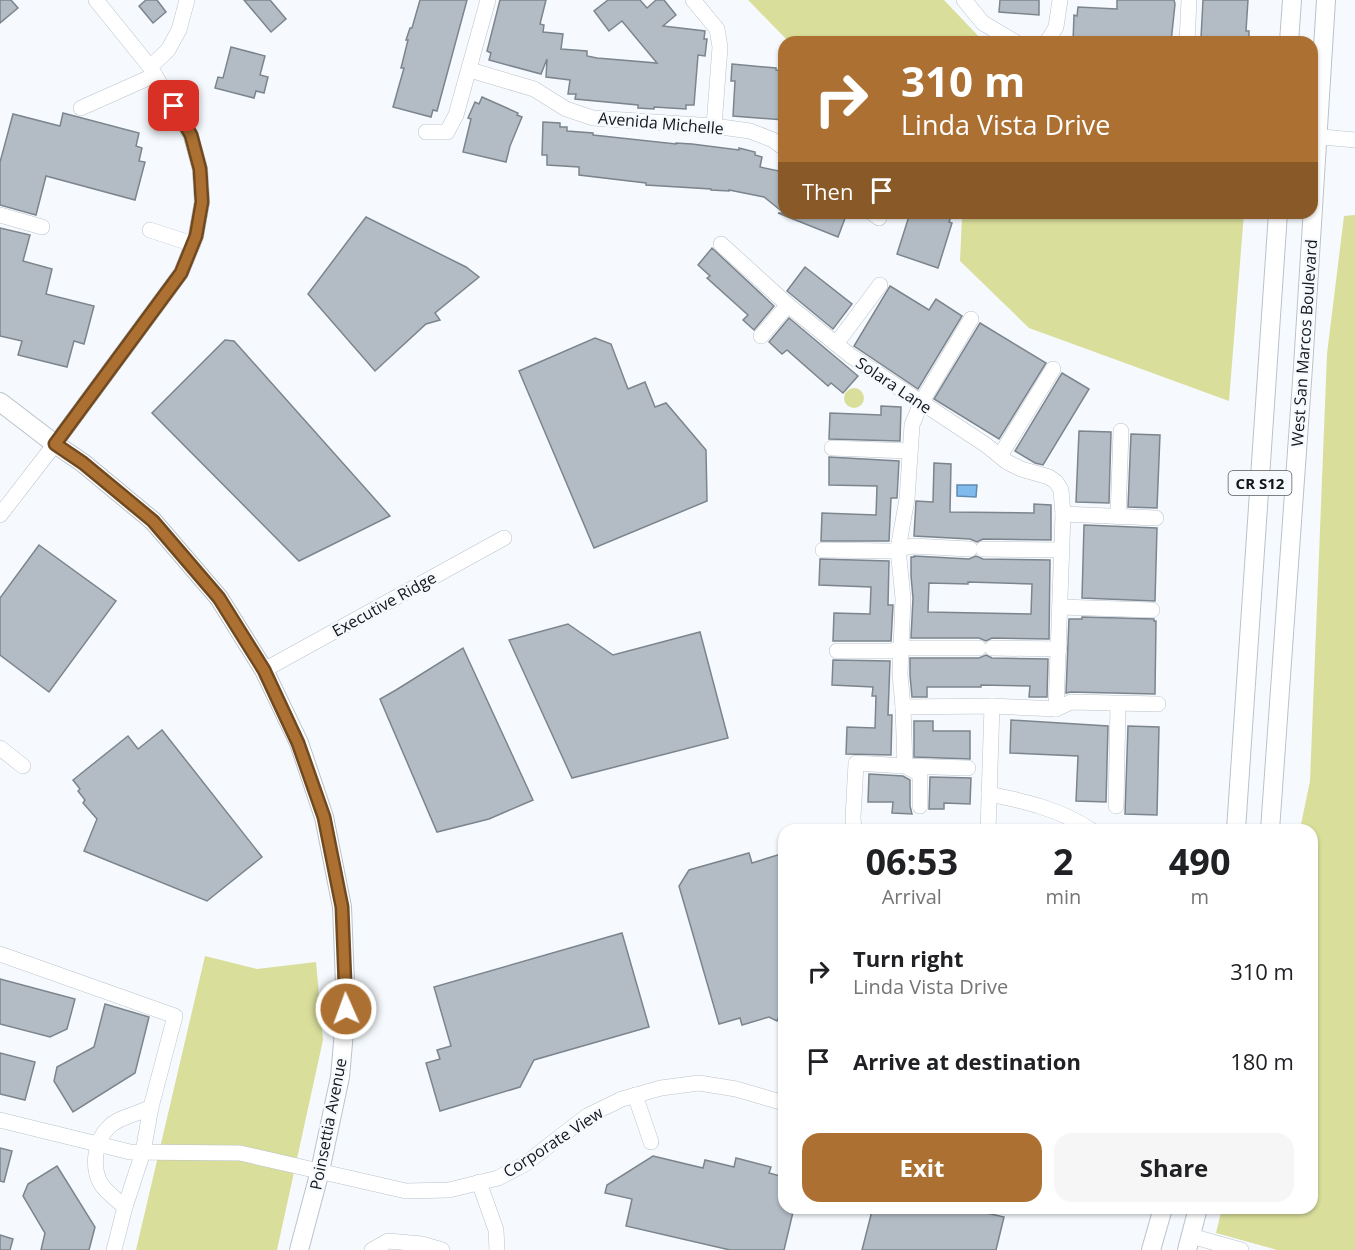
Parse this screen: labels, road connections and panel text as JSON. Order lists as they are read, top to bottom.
{
  "streets": {
    "main road": ["West San Marcos Boulevard", "CR S12", "Poinsettia Avenue"],
    "street": [
      "Avenida Michelle",
      "Solara Lane",
      "Executive Ridge",
      "Corporate View"
    ]
  },
  "crossings": [
    ["Executive Ridge", "Poinsettia Avenue"],
    ["Poinsettia Avenue", "Corporate View"]
  ],
  "page": {
    "turn": ["310 m", "Linda Vista Drive"],
    "then": "Then",
    "eta": [
      "06:53",
      "Arrival",
      "2",
      "min",
      "490",
      "m"
    ],
    "list": [
      {
        "name": "Turn right",
        "note": "Linda Vista Drive",
        "value": "310 m"
      },
      {
        "name": "Arrive at destination",
        "value": "180 m"
      }
    ],
    "buttons": ["Exit", "Share"]
  }
}
